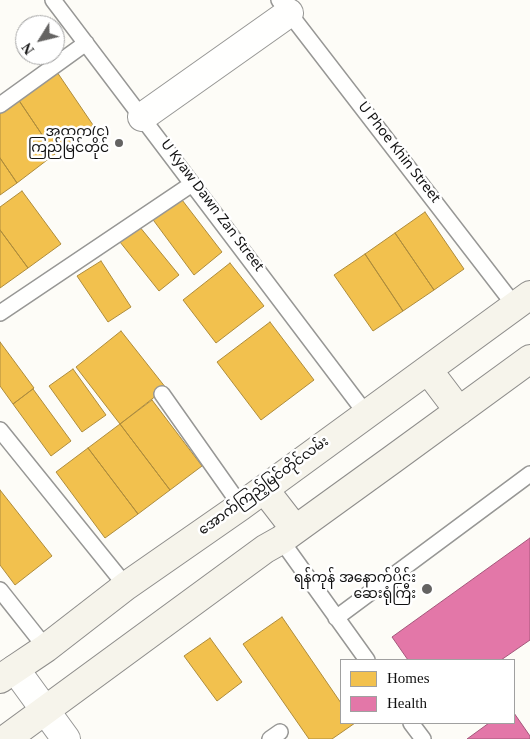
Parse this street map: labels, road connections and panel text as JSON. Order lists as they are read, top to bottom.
{
  "streets": {
    "main road": ["အောက်ကြည့်မြင်တိုင်လမ်း"],
    "lane": ["U Phoe Khin Street", "U Kyaw Dawn Zan Street"]
  },
  "crossings": [
    ["U Phoe Khin Street", "အောက်ကြည့်မြင်တိုင်လမ်း"],
    ["U Kyaw Dawn Zan Street", "အောက်ကြည့်မြင်တိုင်လမ်း"]
  ],
  "places": ["အထက(၄) ကြည်မြင်တိုင်", "ရန်ကုန် အနောက်ပိုင်း ဆေးရုံကြီး"],
  "legend": ["Homes", "Health"],
  "north": "bottom left"
}
